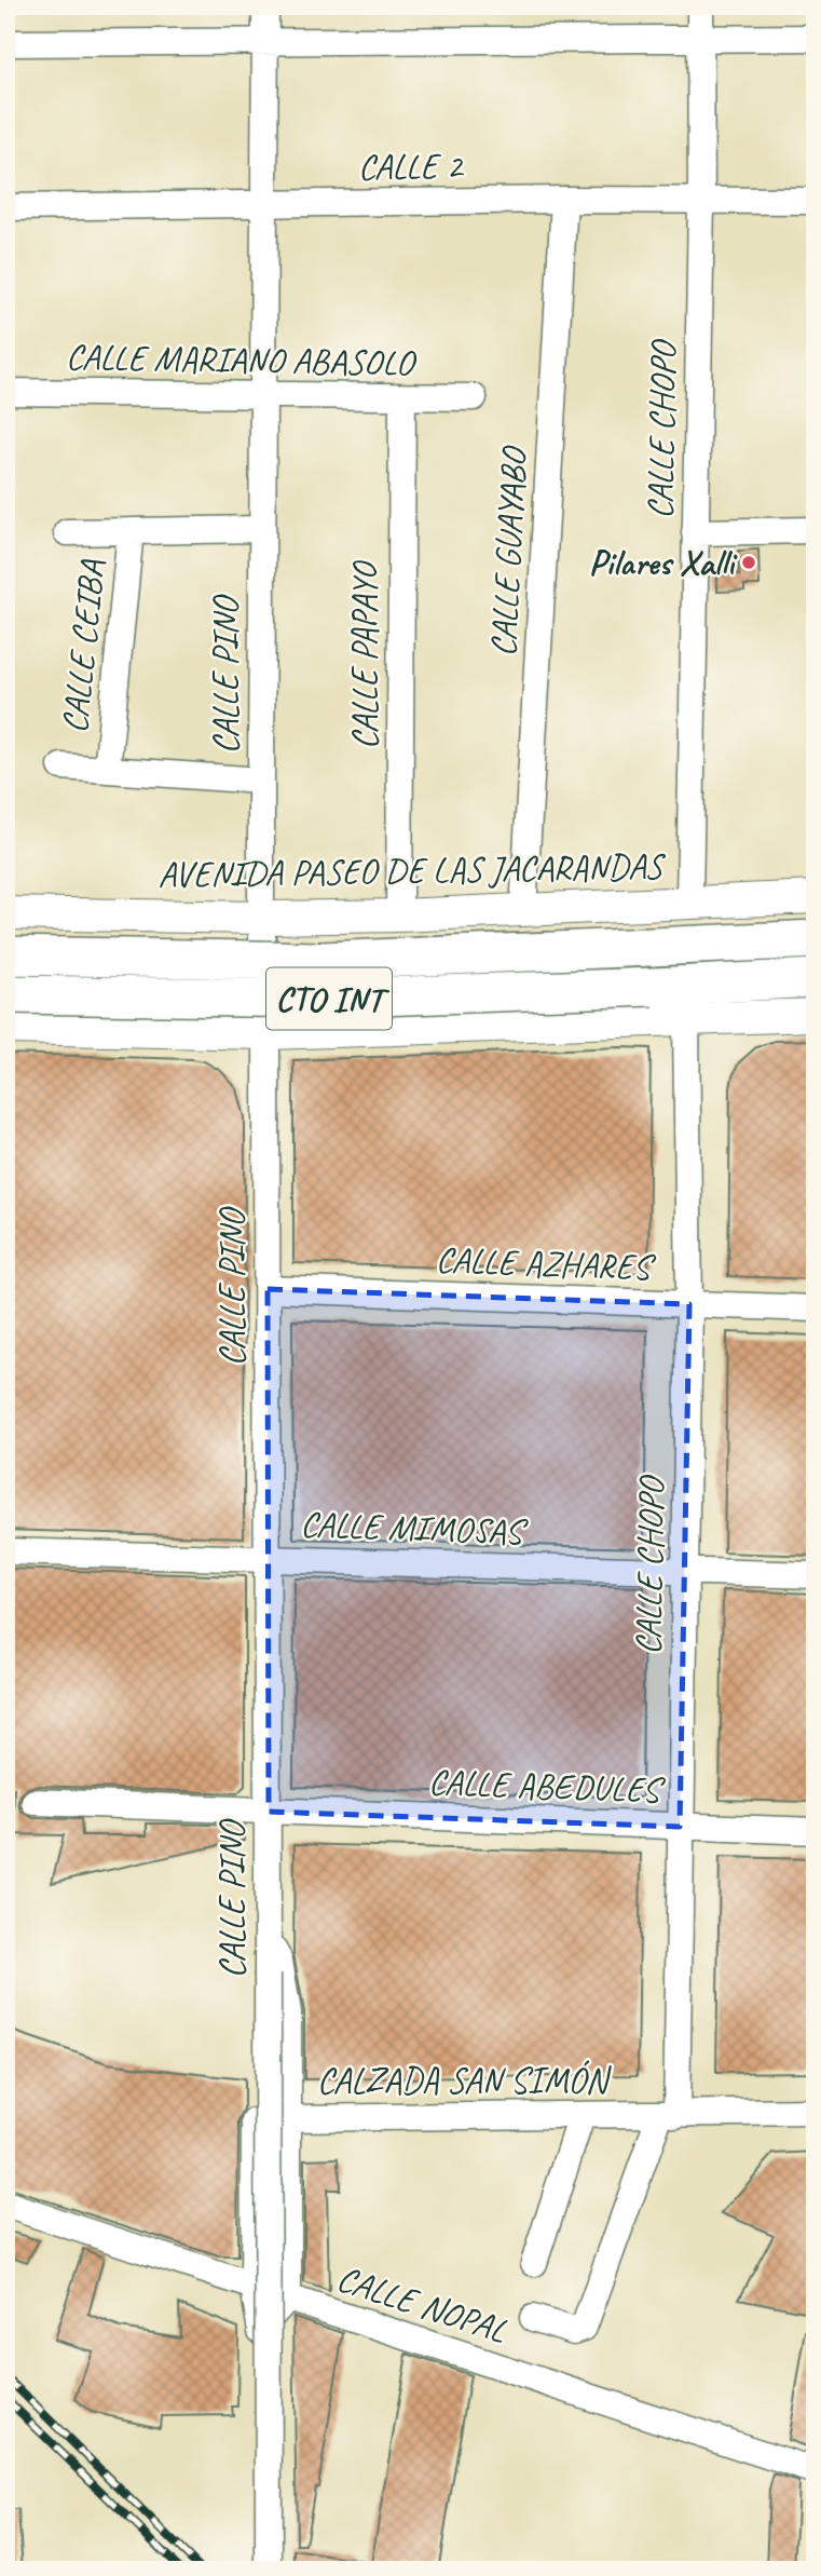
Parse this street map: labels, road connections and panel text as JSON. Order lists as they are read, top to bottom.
{
  "streets": {
    "highway": ["CTO INT"],
    "main road": ["AVENIDA PASEO DE LAS JACARANDAS"],
    "street": [
      "CALLE 2",
      "CALLE MARIANO ABASOLO",
      "CALLE CHOPO",
      "CALLE GUAYABO",
      "CALLE CEIBA",
      "CALLE PAPAYO",
      "CALLE PINO",
      "CALLE AZHARES",
      "CALLE MIMOSAS",
      "CALLE ABEDULES",
      "CALZADA SAN SIMÓN",
      "CALLE NOPAL"
    ]
  },
  "crossings": [
    ["CALLE 2", "CALLE CHOPO"],
    ["CALLE 2", "CALLE GUAYABO"],
    ["CALLE 2", "CALLE PINO"],
    ["CALLE MARIANO ABASOLO", "CALLE PAPAYO"],
    ["CALLE MARIANO ABASOLO", "CALLE PINO"],
    ["CALLE CHOPO", "AVENIDA PASEO DE LAS JACARANDAS"],
    ["CALLE CHOPO", "CTO INT"],
    ["CALLE CHOPO", "CALLE AZHARES"],
    ["CALLE CHOPO", "CALLE MIMOSAS"],
    ["CALLE CHOPO", "CALLE ABEDULES"],
    ["CALLE CHOPO", "CALZADA SAN SIMÓN"],
    ["CALLE GUAYABO", "AVENIDA PASEO DE LAS JACARANDAS"],
    ["CALLE PAPAYO", "AVENIDA PASEO DE LAS JACARANDAS"],
    ["CALLE PINO", "AVENIDA PASEO DE LAS JACARANDAS"],
    ["CALLE PINO", "CTO INT"],
    ["CALLE PINO", "CALLE AZHARES"],
    ["CALLE PINO", "CALLE MIMOSAS"],
    ["CALLE PINO", "CALLE ABEDULES"],
    ["CALZADA SAN SIMÓN", "CALLE NOPAL"]
  ],
  "places": ["Pilares Xalli"]
}
